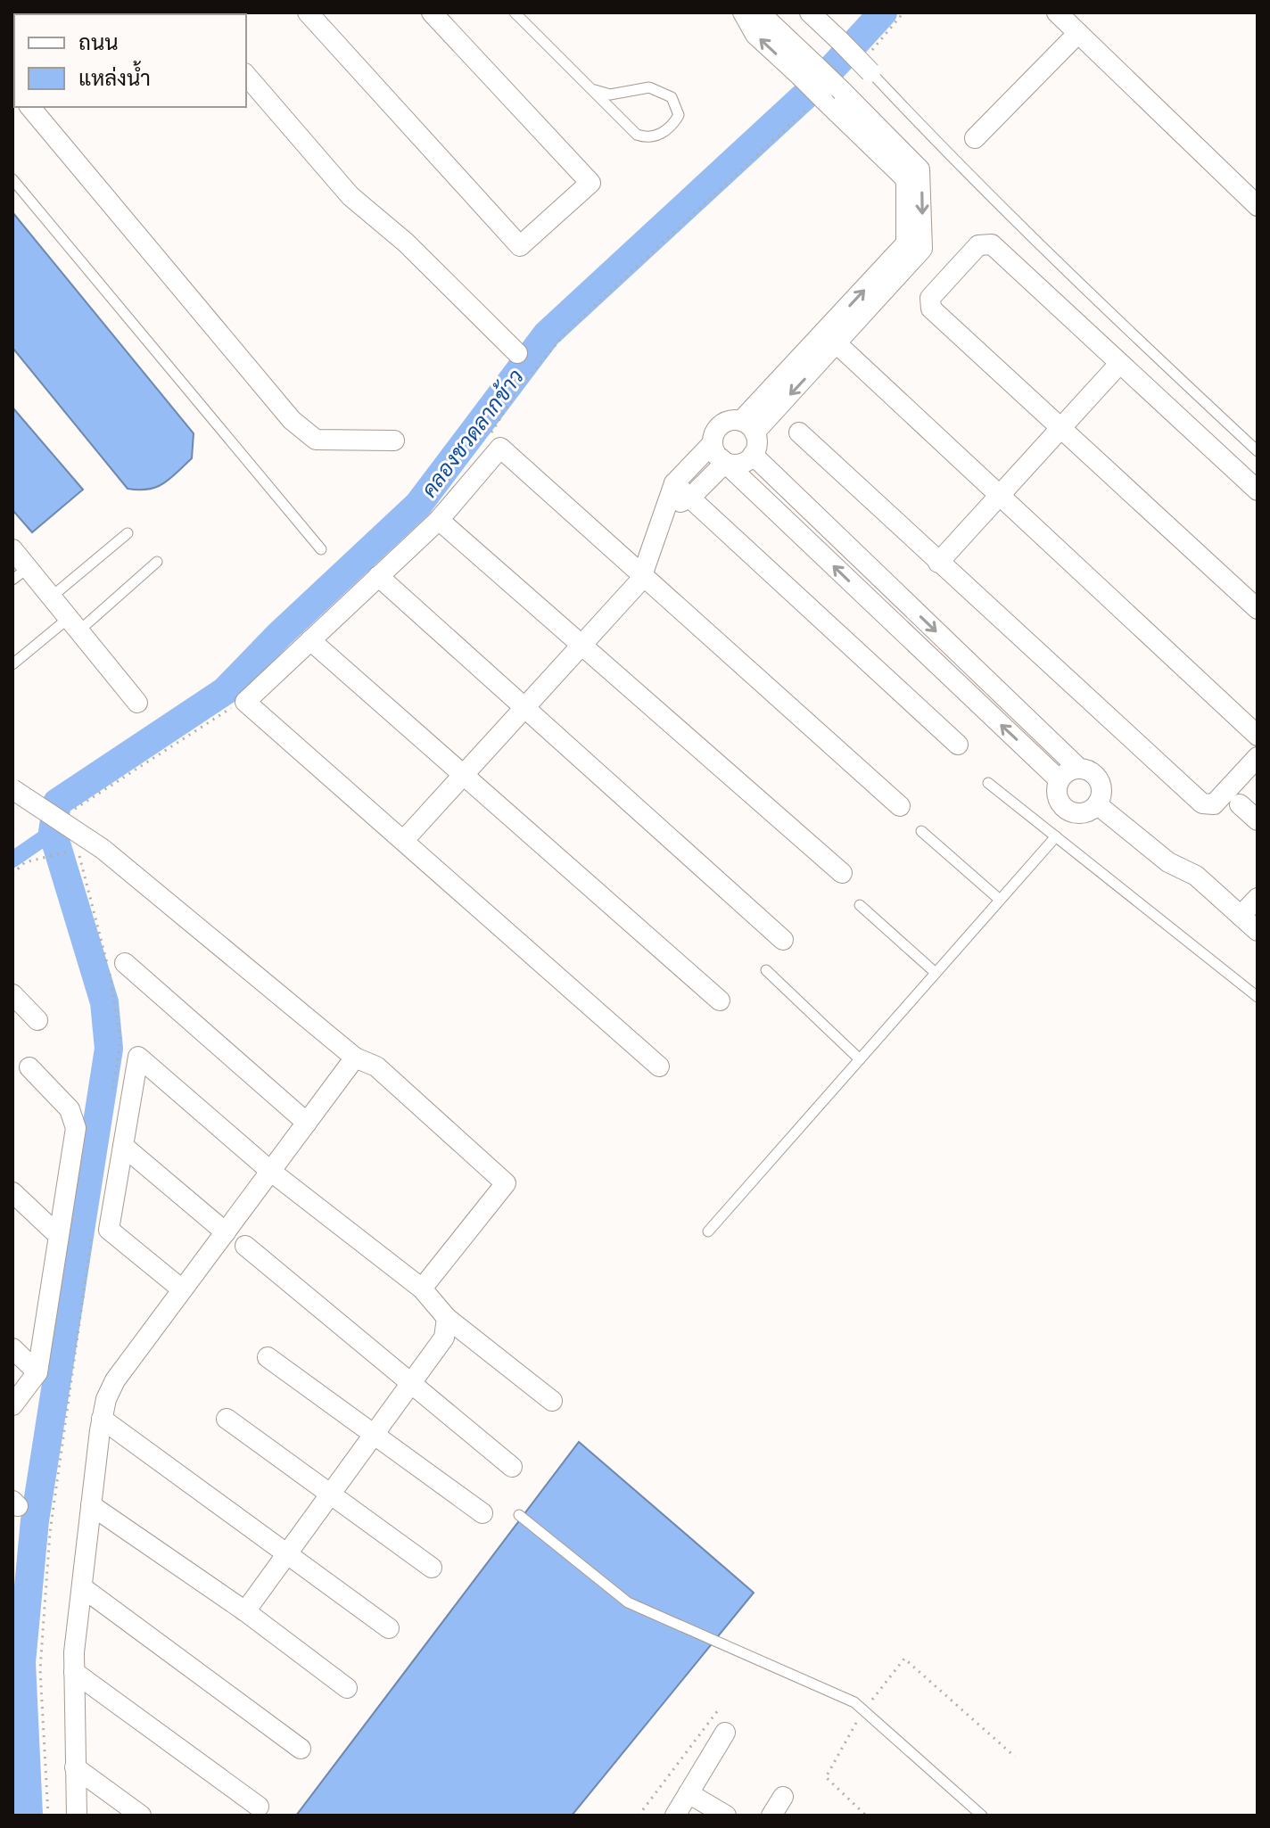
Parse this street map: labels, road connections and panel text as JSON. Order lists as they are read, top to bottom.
{
  "water": ["คลองชวดลากข้าว"],
  "legend": ["ถนน", "แหล่งน้ำ"]
}
